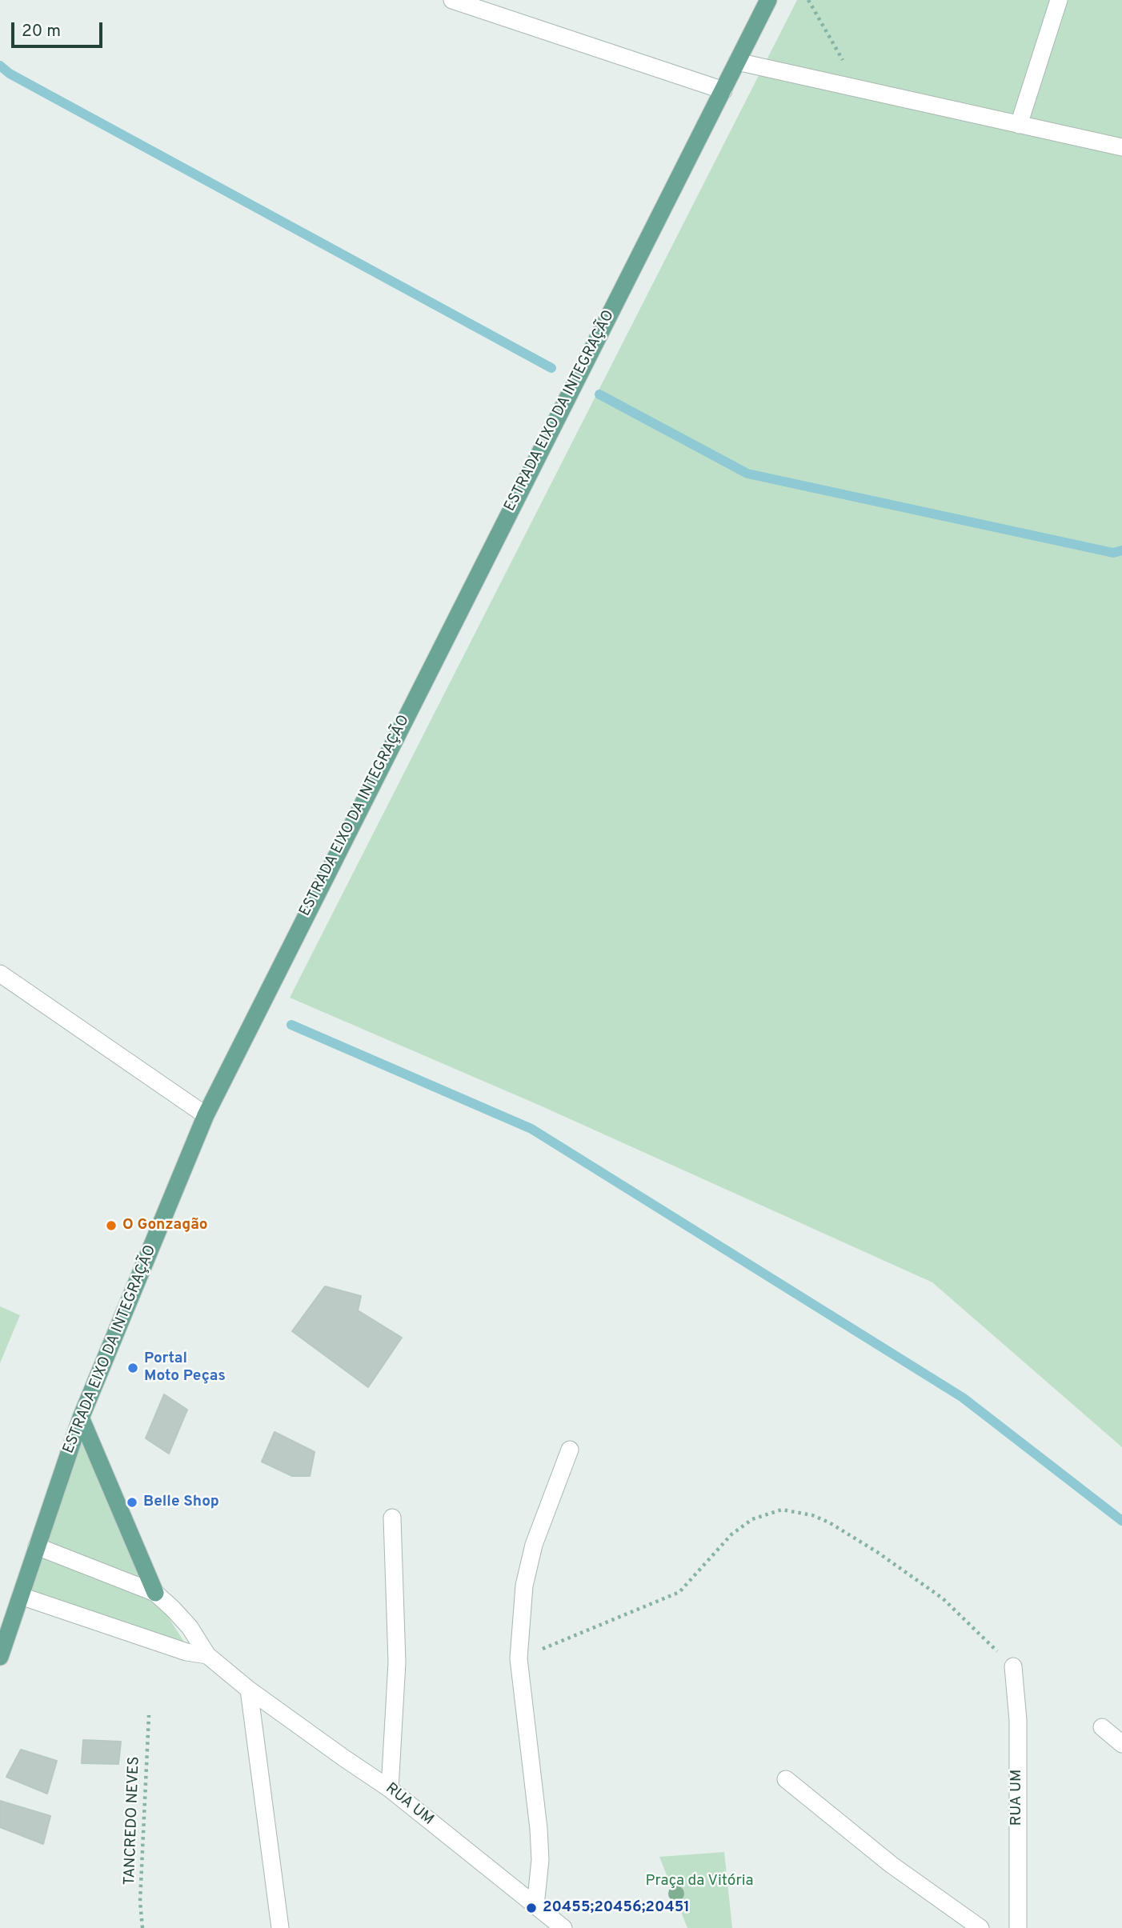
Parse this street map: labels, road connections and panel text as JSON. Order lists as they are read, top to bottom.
{
  "streets": {
    "main road": ["ESTRADA EIXO DA INTEGRAÇÃO"],
    "street": ["RUA UM"],
    "path": ["TANCREDO NEVES"]
  },
  "crossings": [
    ["ESTRADA EIXO DA INTEGRAÇÃO", "RUA UM"]
  ],
  "parks": ["Praça da Vitória"],
  "places": [
    "O Gonzagão",
    "Portal Moto Peças",
    "Belle Shop",
    "20455;20456;20451"
  ],
  "scale_bar": "20 m"
}
